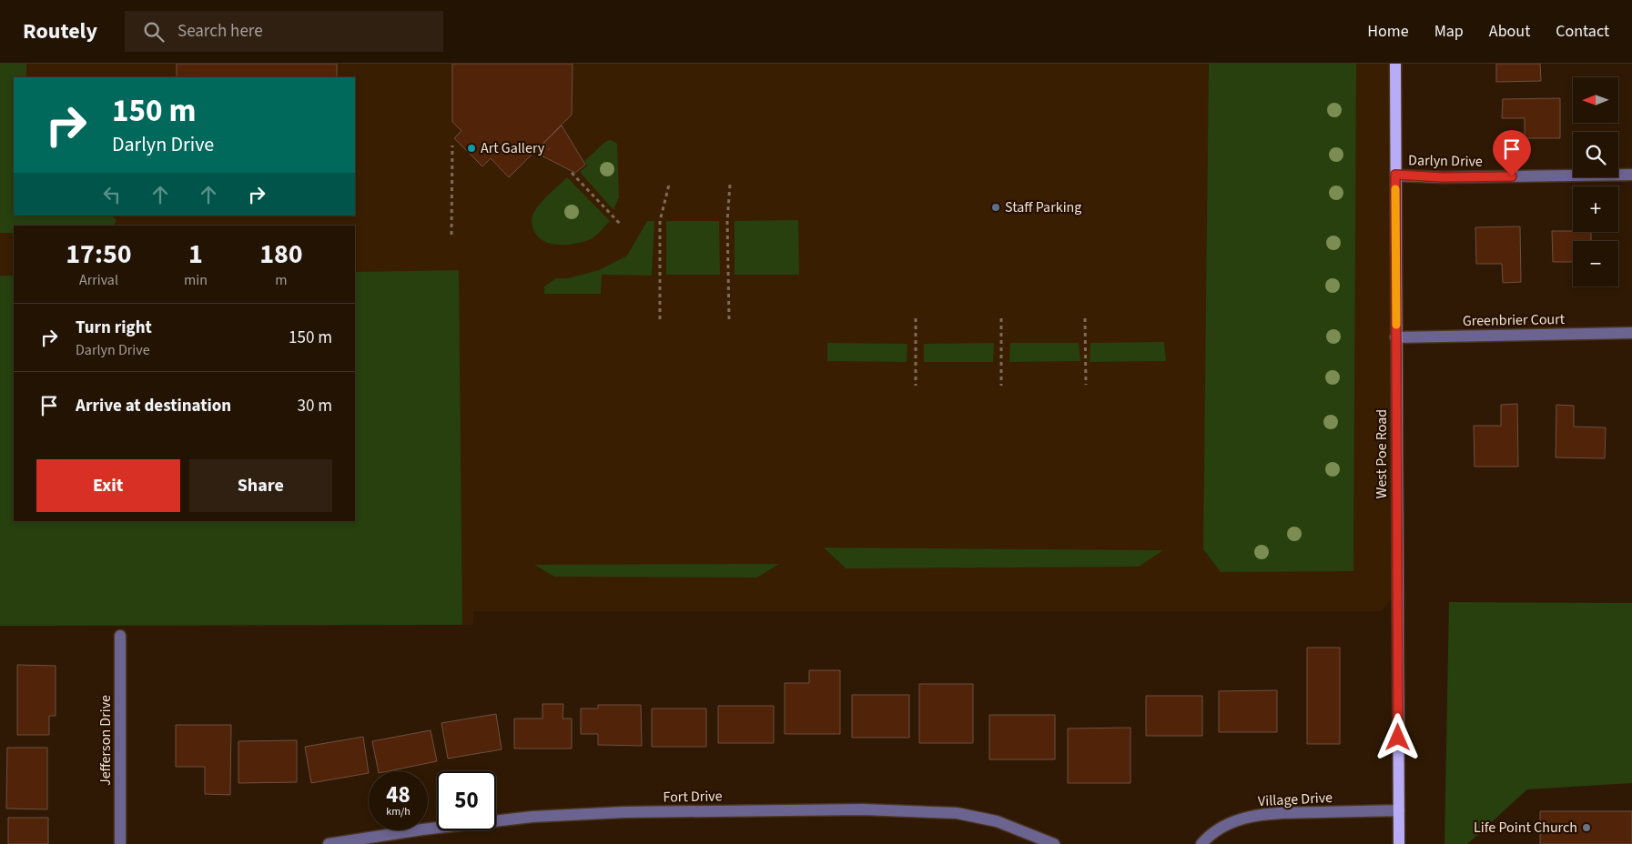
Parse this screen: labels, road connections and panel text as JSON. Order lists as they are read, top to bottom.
{
  "streets": {
    "main road": ["West Poe Road"],
    "street": [
      "Darlyn Drive",
      "Greenbrier Court",
      "Jefferson Drive",
      "Fort Drive",
      "Village Drive"
    ]
  },
  "crossings": [
    ["Darlyn Drive", "West Poe Road"],
    ["Greenbrier Court", "West Poe Road"],
    ["West Poe Road", "Village Drive"]
  ],
  "places": ["Art Gallery", "Staff Parking", "Life Point Church"],
  "north": "left",
  "page": {
    "header": "Routely",
    "search": "Search here",
    "nav": [
      "Home",
      "Map",
      "About",
      "Contact"
    ],
    "map_buttons": ["+", "−"],
    "turn": ["150 m", "Darlyn Drive"],
    "eta": [
      "17:50",
      "Arrival",
      "1",
      "min",
      "180",
      "m"
    ],
    "list": [
      {
        "name": "Turn right",
        "note": "Darlyn Drive",
        "value": "150 m"
      },
      {
        "name": "Arrive at destination",
        "value": "30 m"
      }
    ],
    "buttons": ["Exit", "Share"],
    "speed": "48 km/h",
    "limit": "50"
  }
}
